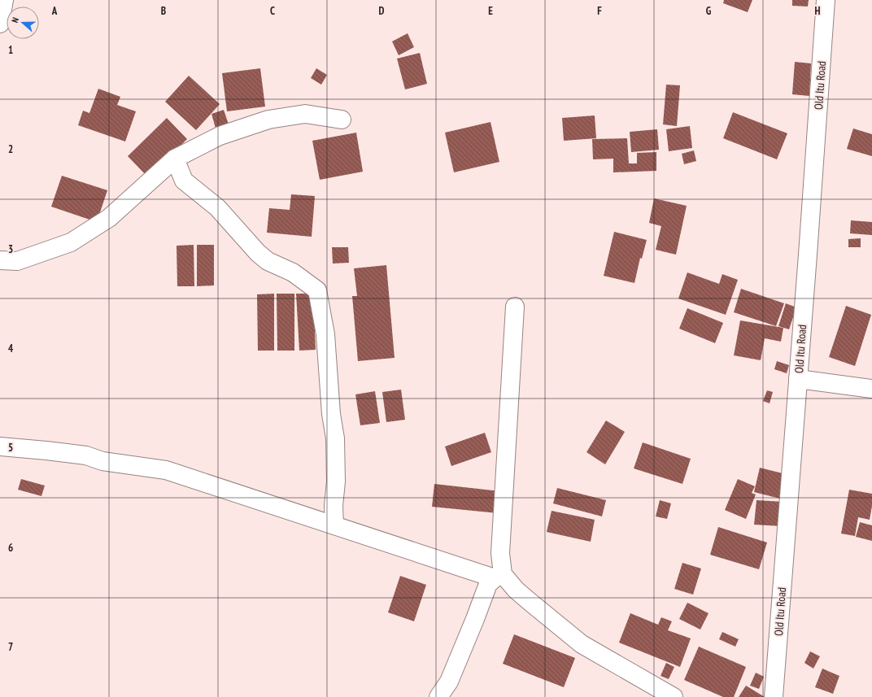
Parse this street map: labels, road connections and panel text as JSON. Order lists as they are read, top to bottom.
{
  "streets": {
    "street": ["Old Itu Road"]
  },
  "north": "left",
  "grid": {
    "columns": [
      "A",
      "B",
      "C",
      "D",
      "E",
      "F",
      "G",
      "H"
    ],
    "rows": [
      "1",
      "2",
      "3",
      "4",
      "5",
      "6",
      "7"
    ]
  }
}
